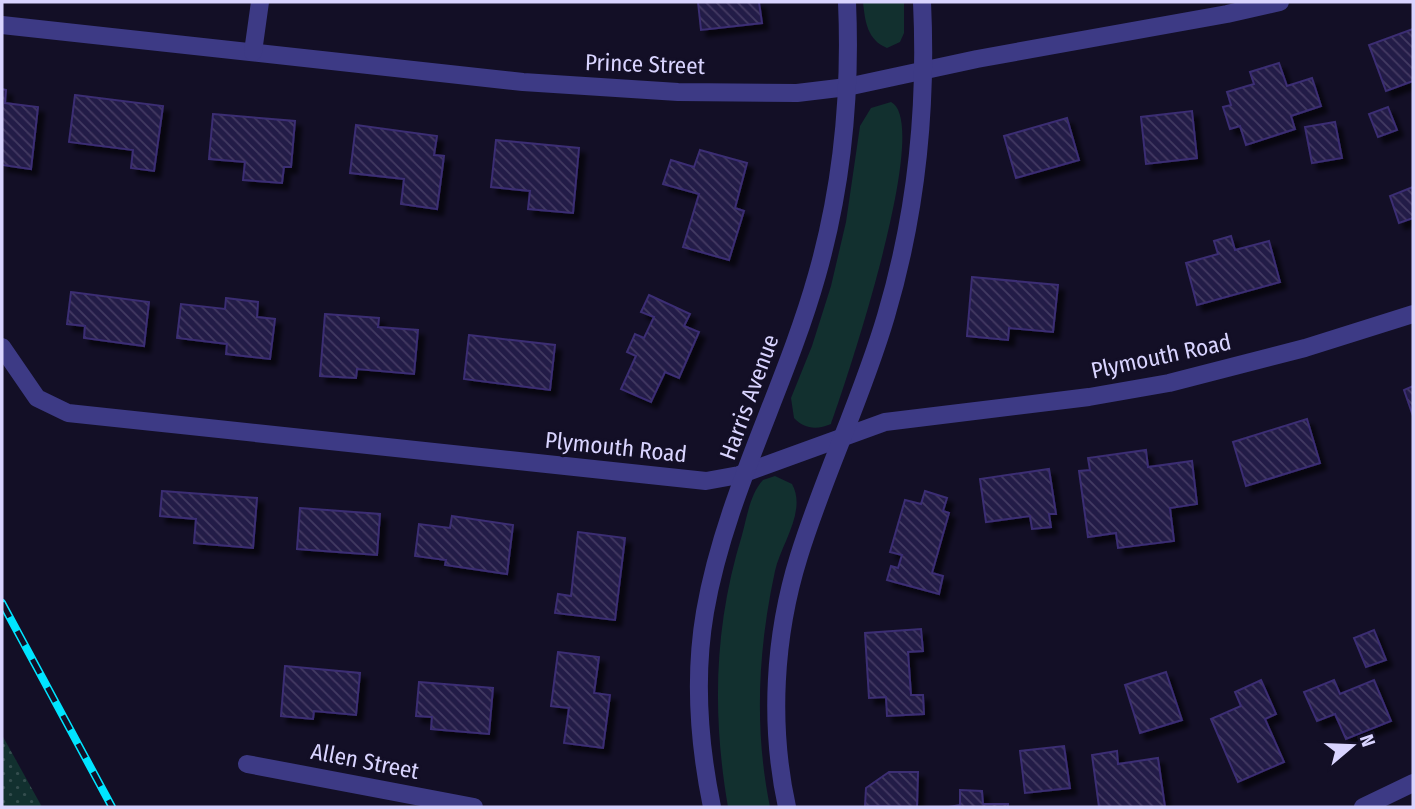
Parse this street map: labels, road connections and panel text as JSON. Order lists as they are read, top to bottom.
{
  "streets": {
    "street": [
      "Prince Street",
      "Plymouth Road",
      "Harris Avenue",
      "Allen Street"
    ]
  },
  "crossings": [
    ["Prince Street", "Harris Avenue"],
    ["Plymouth Road", "Harris Avenue"]
  ],
  "north": "right"
}
